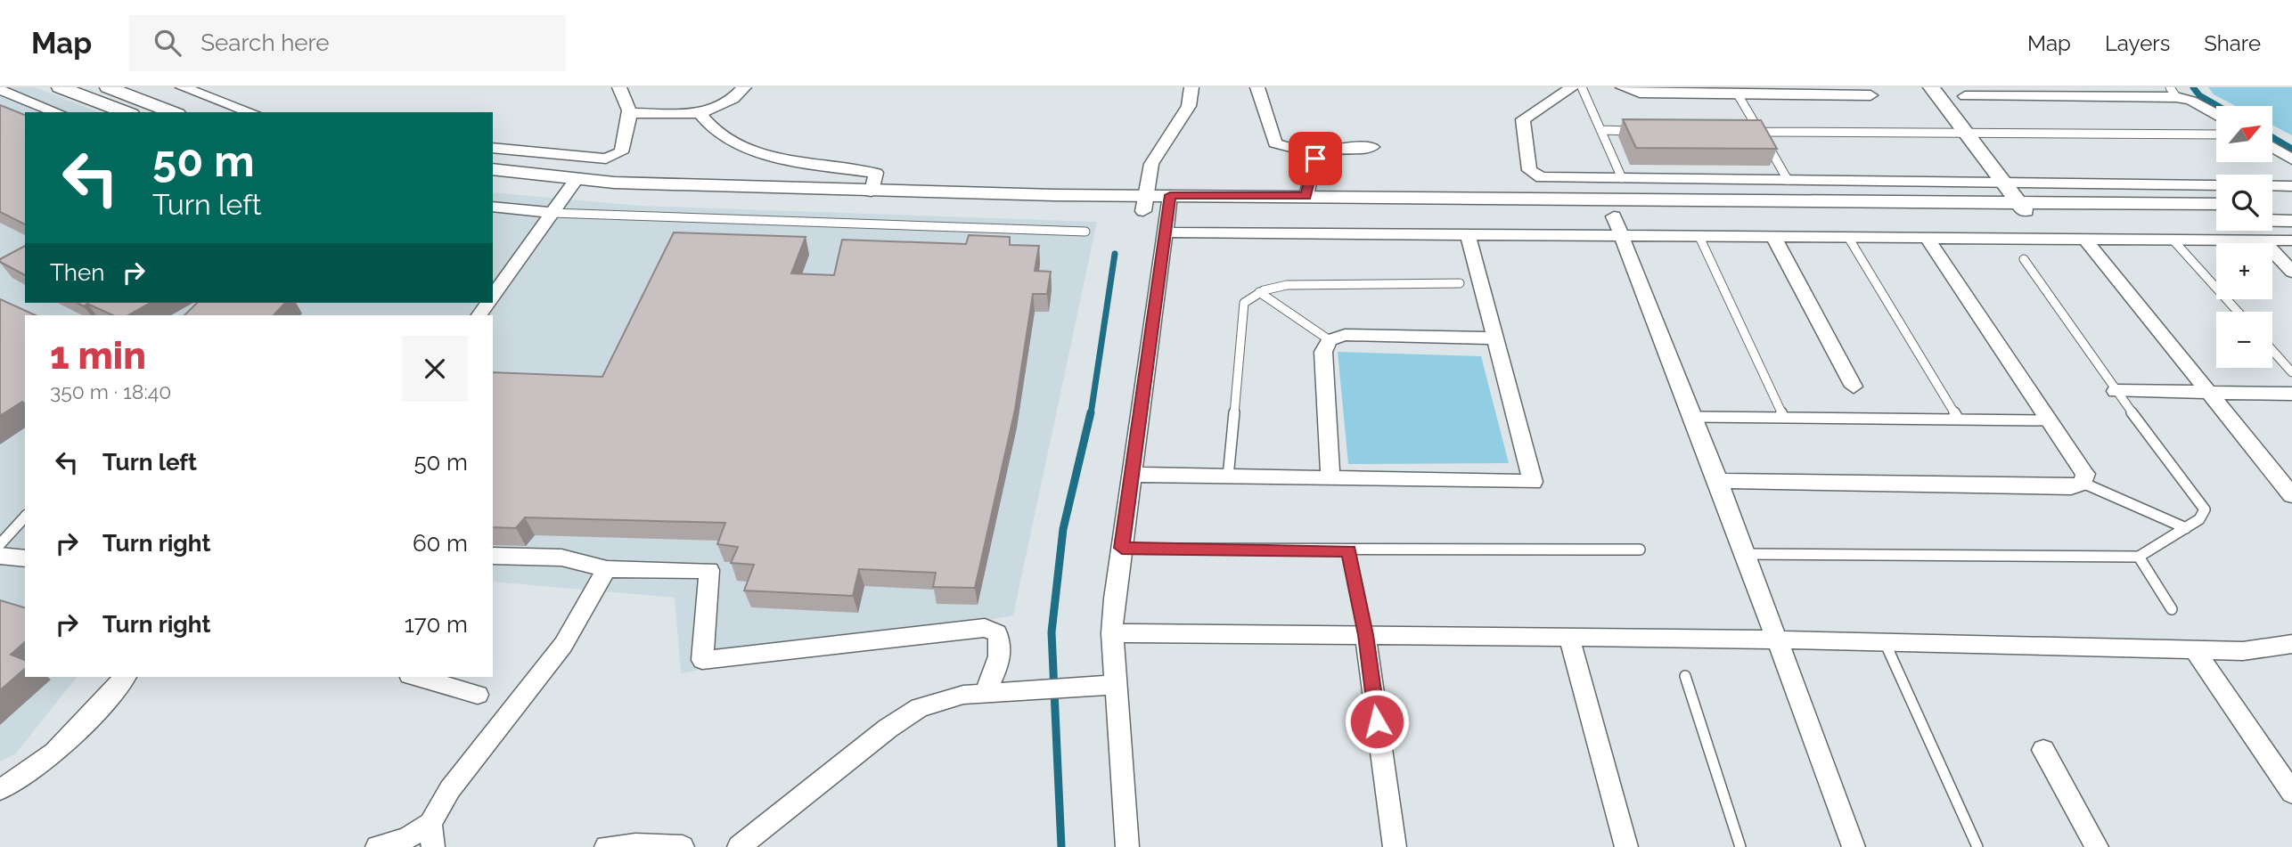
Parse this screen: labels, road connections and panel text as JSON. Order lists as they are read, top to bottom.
{
  "north": "top right",
  "page": {
    "header": "Map",
    "search": "Search here",
    "nav": ["Map", "Layers", "Share"],
    "map_buttons": ["+", "−"],
    "turn": ["50 m", "Turn left"],
    "then": "Then",
    "heading": ["1 min", "350 m · 18:40"],
    "list": [
      {
        "name": "Turn left",
        "value": "50 m"
      },
      {
        "name": "Turn right",
        "value": "60 m"
      },
      {
        "name": "Turn right",
        "value": "170 m"
      }
    ]
  }
}
